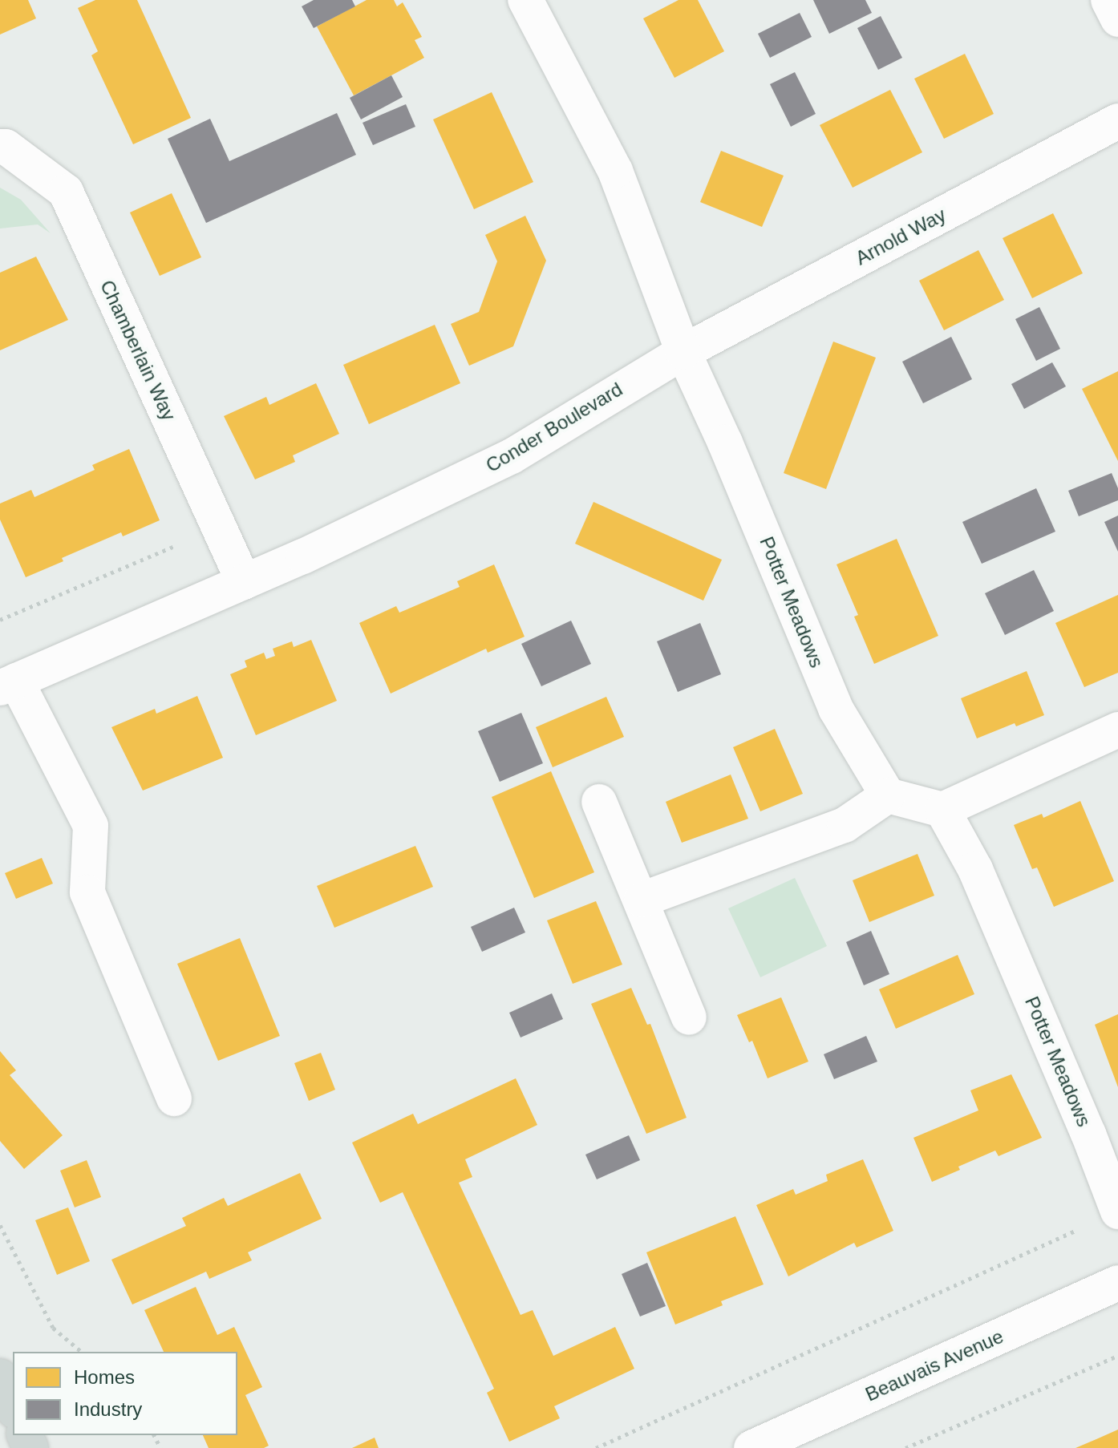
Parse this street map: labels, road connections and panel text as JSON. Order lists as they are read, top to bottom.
{
  "streets": {
    "street": [
      "Arnold Way",
      "Chamberlain Way",
      "Conder Boulevard",
      "Potter Meadows",
      "Beauvais Avenue"
    ]
  },
  "crossings": [
    ["Arnold Way", "Conder Boulevard"],
    ["Arnold Way", "Potter Meadows"],
    ["Chamberlain Way", "Conder Boulevard"],
    ["Conder Boulevard", "Potter Meadows"]
  ],
  "legend": ["Homes", "Industry"]
}
